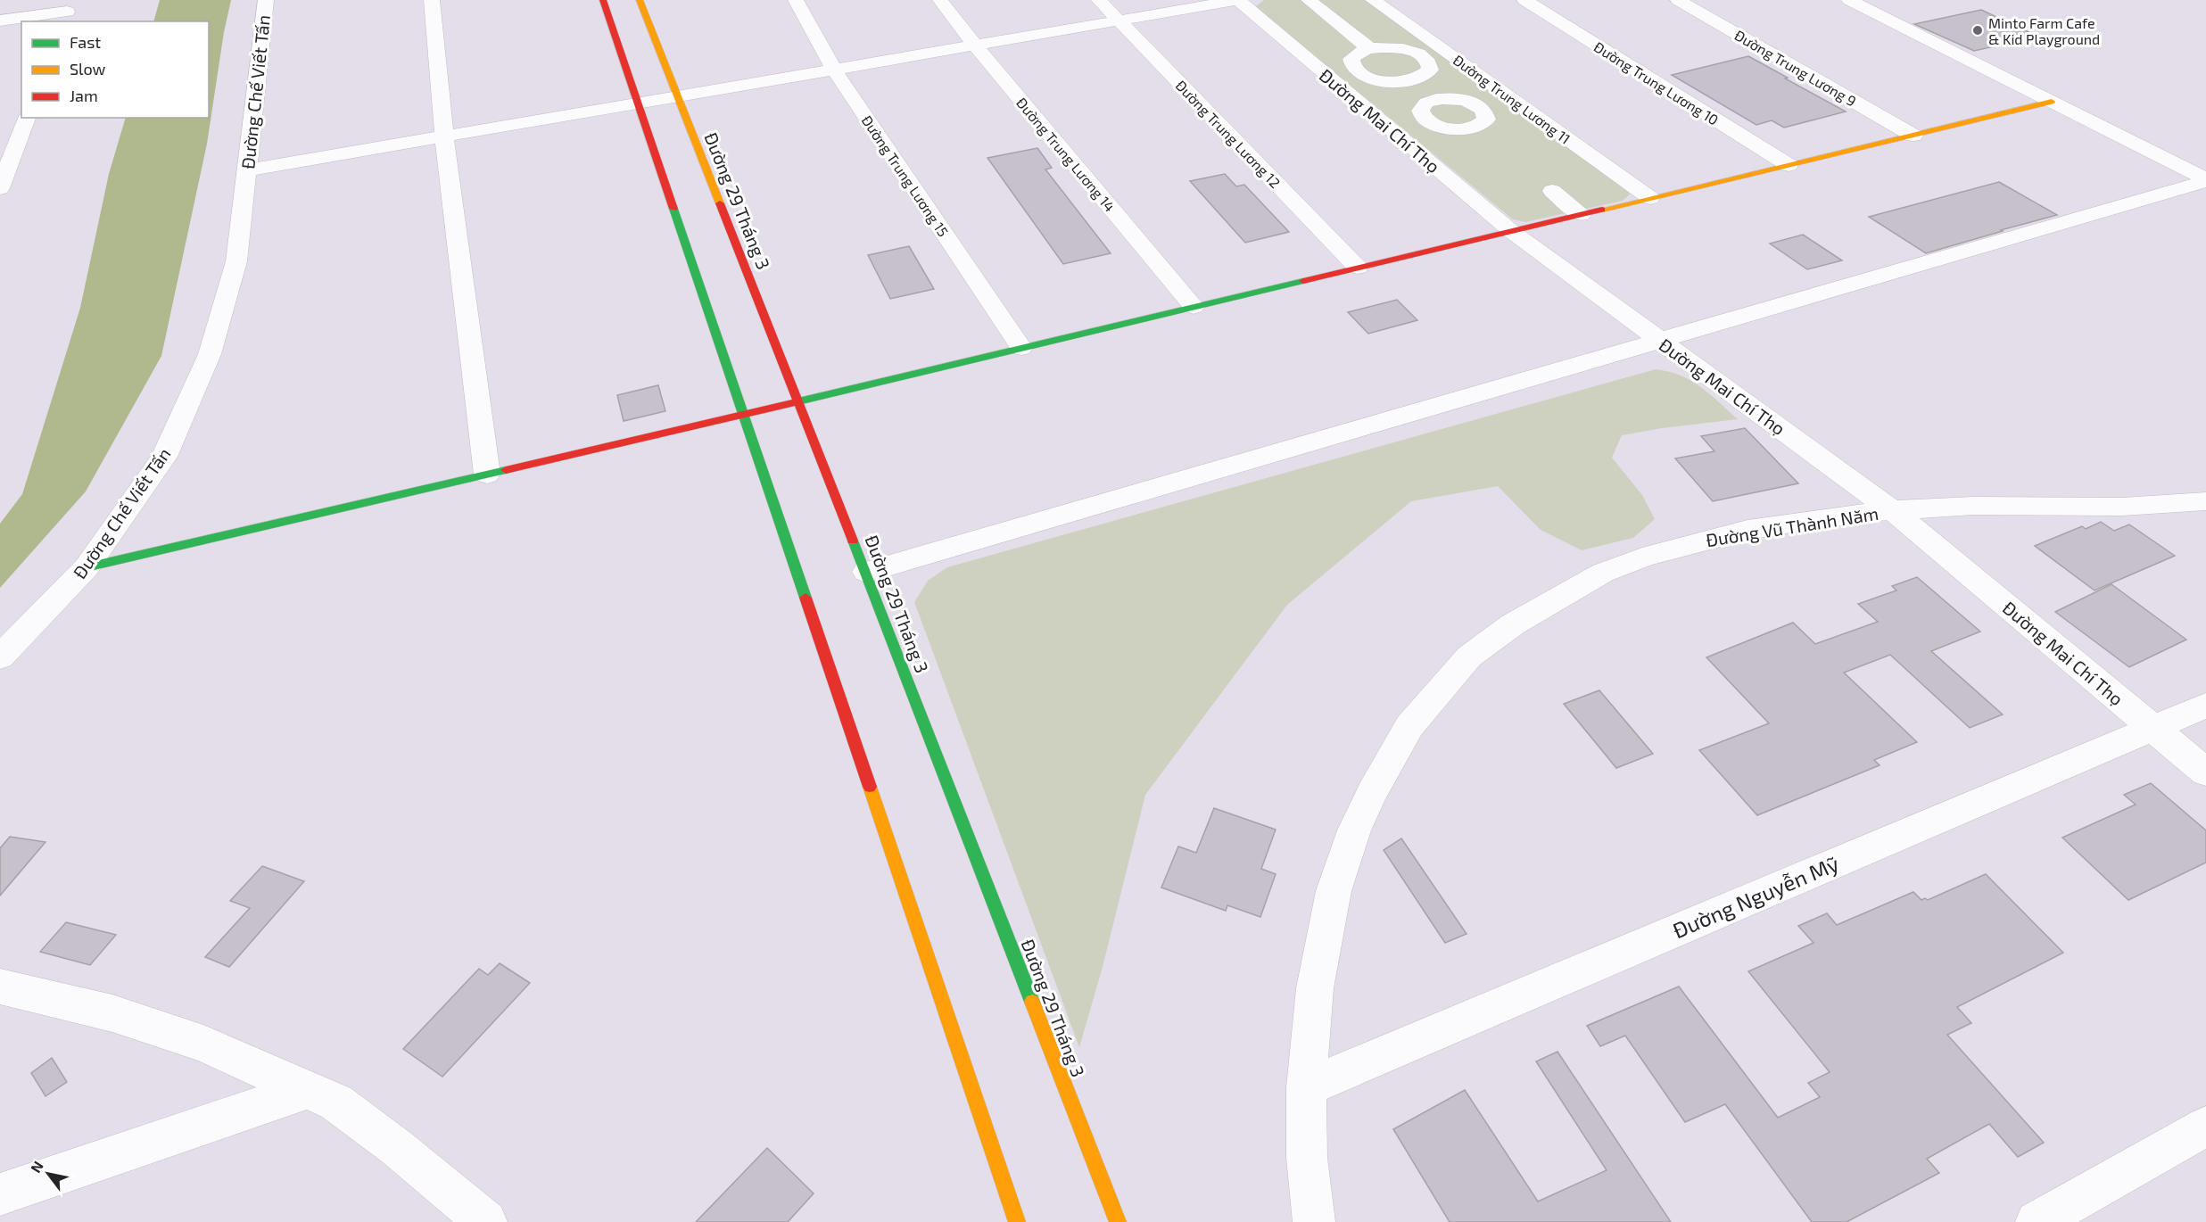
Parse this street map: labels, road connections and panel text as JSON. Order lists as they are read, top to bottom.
{
  "streets": {
    "street": [
      "Đường Trung Lương 9",
      "Đường Trung Lương 10",
      "Đường Chế Viết Tấn",
      "Đường Trung Lương 11",
      "Đường Mai Chí Thọ",
      "Đường Trung Lương 12",
      "Đường Trung Lương 14",
      "Đường Trung Lương 15",
      "Đường 29 Tháng 3",
      "Đường Vũ Thành Năm",
      "Đường Nguyễn Mỹ"
    ]
  },
  "crossings": [
    ["Đường Mai Chí Thọ", "Đường Vũ Thành Năm"],
    ["Đường Mai Chí Thọ", "Đường Nguyễn Mỹ"],
    ["Đường Vũ Thành Năm", "Đường Nguyễn Mỹ"]
  ],
  "places": ["Minto Farm Cafe & Kid Playground"],
  "legend": ["Fast", "Slow", "Jam"],
  "north": "top left"
}
